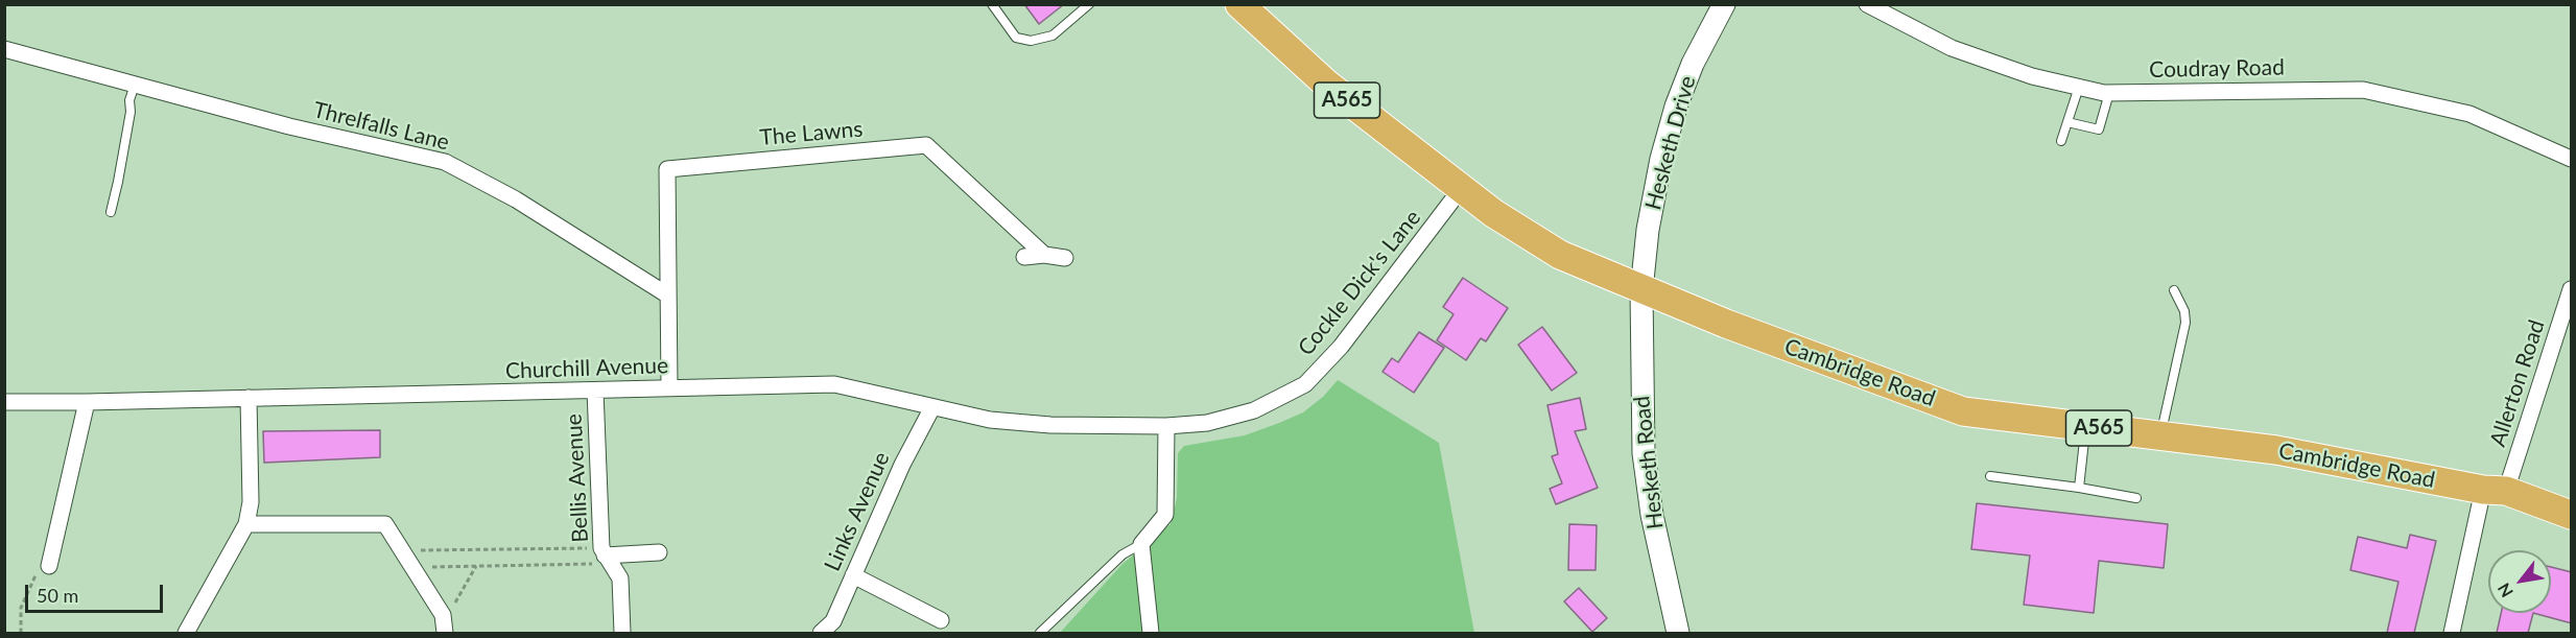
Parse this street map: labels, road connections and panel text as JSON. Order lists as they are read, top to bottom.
{
  "streets": {
    "highway": ["A565", "Cambridge Road"],
    "street": [
      "Coudray Road",
      "Threlfalls Lane",
      "The Lawns",
      "Hesketh Drive",
      "Cockle Dick's Lane",
      "Churchill Avenue",
      "Allerton Road",
      "Hesketh Road",
      "Bellis Avenue",
      "Links Avenue"
    ]
  },
  "crossings": [
    ["Threlfalls Lane", "The Lawns"],
    ["Hesketh Drive", "Cambridge Road"],
    ["Hesketh Drive", "Hesketh Road"],
    ["Cockle Dick's Lane", "Churchill Avenue"],
    ["Cockle Dick's Lane", "Cambridge Road"],
    ["Churchill Avenue", "Bellis Avenue"],
    ["Churchill Avenue", "Links Avenue"],
    ["Cambridge Road", "Allerton Road"],
    ["Cambridge Road", "Hesketh Road"]
  ],
  "scale_bar": "50 m",
  "north": "bottom left"
}
